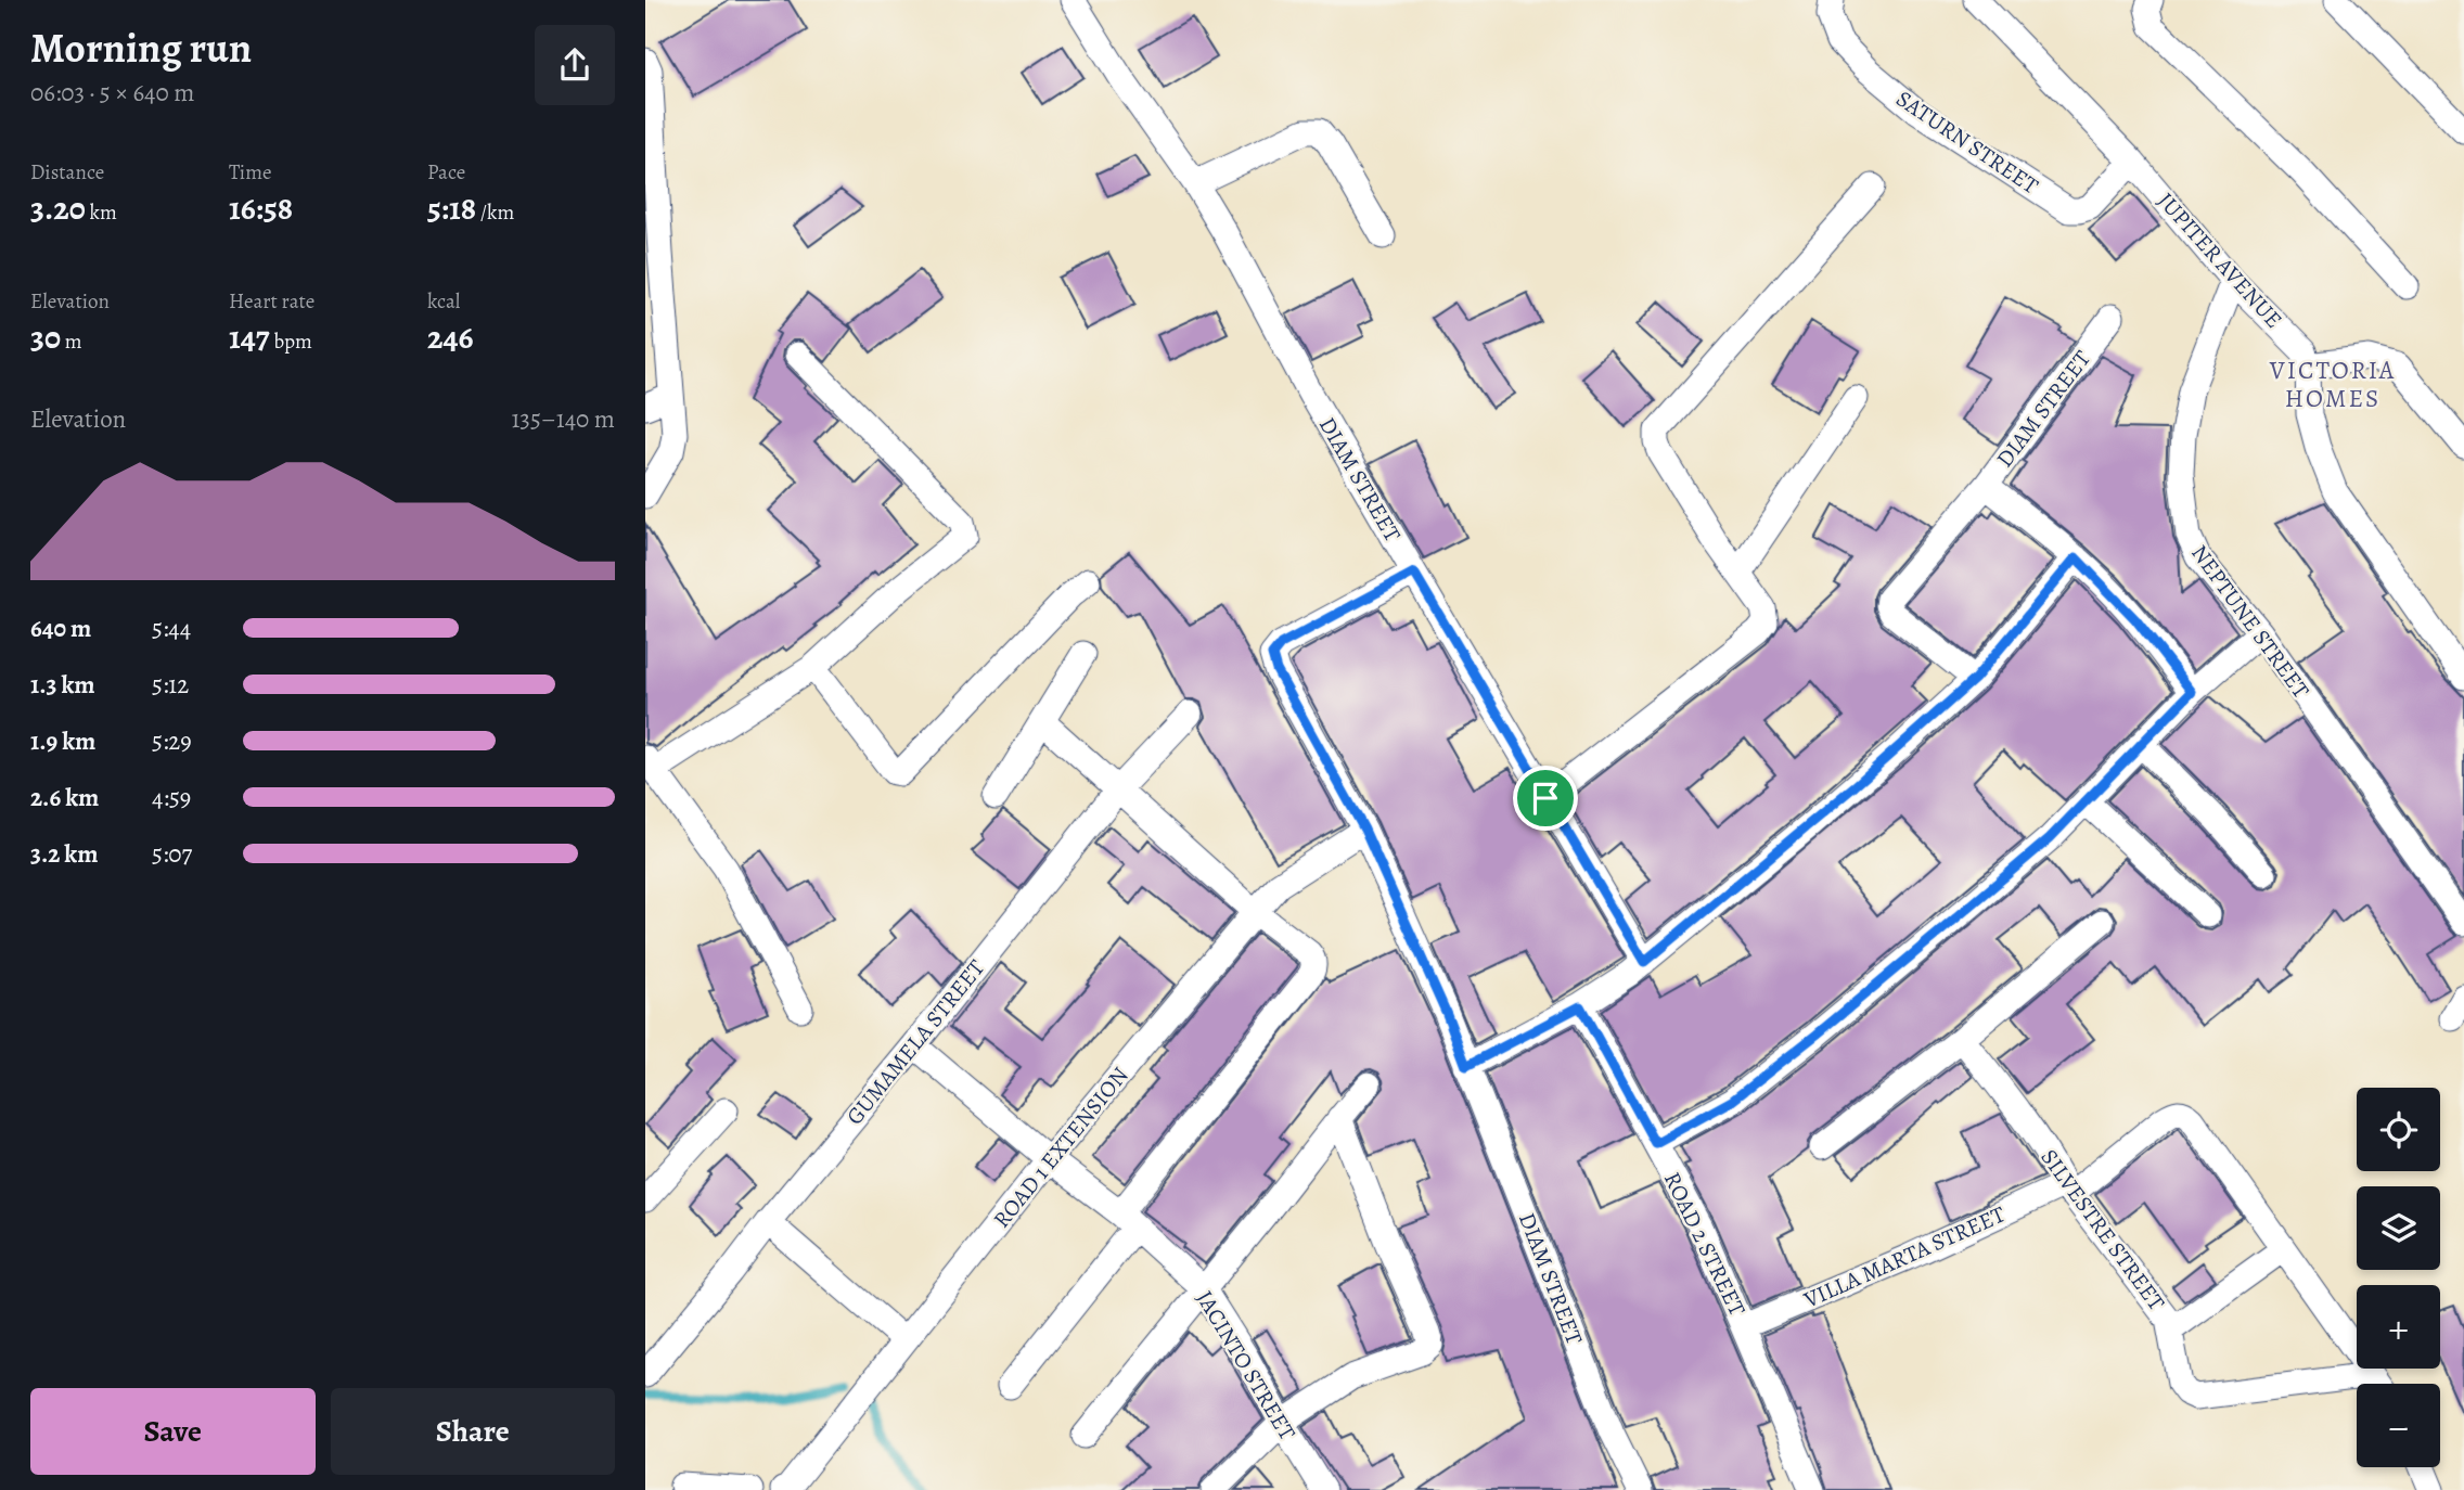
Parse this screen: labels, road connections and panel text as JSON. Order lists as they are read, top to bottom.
{
  "streets": {
    "street": [
      "SATURN STREET",
      "JUPITER AVENUE",
      "DIAM STREET",
      "NEPTUNE STREET",
      "GUMAMELA STREET",
      "ROAD 1 EXTENSION",
      "SILVESTRE STREET",
      "ROAD 2 STREET",
      "VILLA MARTA STREET",
      "JACINTO STREET"
    ]
  },
  "crossings": [
    ["SATURN STREET", "JUPITER AVENUE"],
    ["JUPITER AVENUE", "NEPTUNE STREET"],
    ["DIAM STREET", "ROAD 1 EXTENSION"],
    ["GUMAMELA STREET", "JACINTO STREET"],
    ["ROAD 1 EXTENSION", "JACINTO STREET"],
    ["SILVESTRE STREET", "VILLA MARTA STREET"],
    ["ROAD 2 STREET", "VILLA MARTA STREET"]
  ],
  "districts": ["VICTORIA HOMES"],
  "page": {
    "heading": ["Morning run", "06:03 · 5 × 640 m"],
    "stats": [
      ["Distance", "3.20 km"],
      ["Time", "16:58"],
      ["Pace", "5:18 /km"],
      ["Elevation", "30 m"],
      ["Heart rate", "147 bpm"],
      ["kcal", "246"]
    ],
    "chart": ["Elevation", "135–140 m"],
    "list": [
      {
        "name": "640 m",
        "note": "5:44"
      },
      {
        "name": "1.3 km",
        "note": "5:12"
      },
      {
        "name": "1.9 km",
        "note": "5:29"
      },
      {
        "name": "2.6 km",
        "note": "4:59"
      },
      {
        "name": "3.2 km",
        "note": "5:07"
      }
    ],
    "map_buttons": ["+", "−"],
    "buttons": ["Save", "Share"]
  }
}
